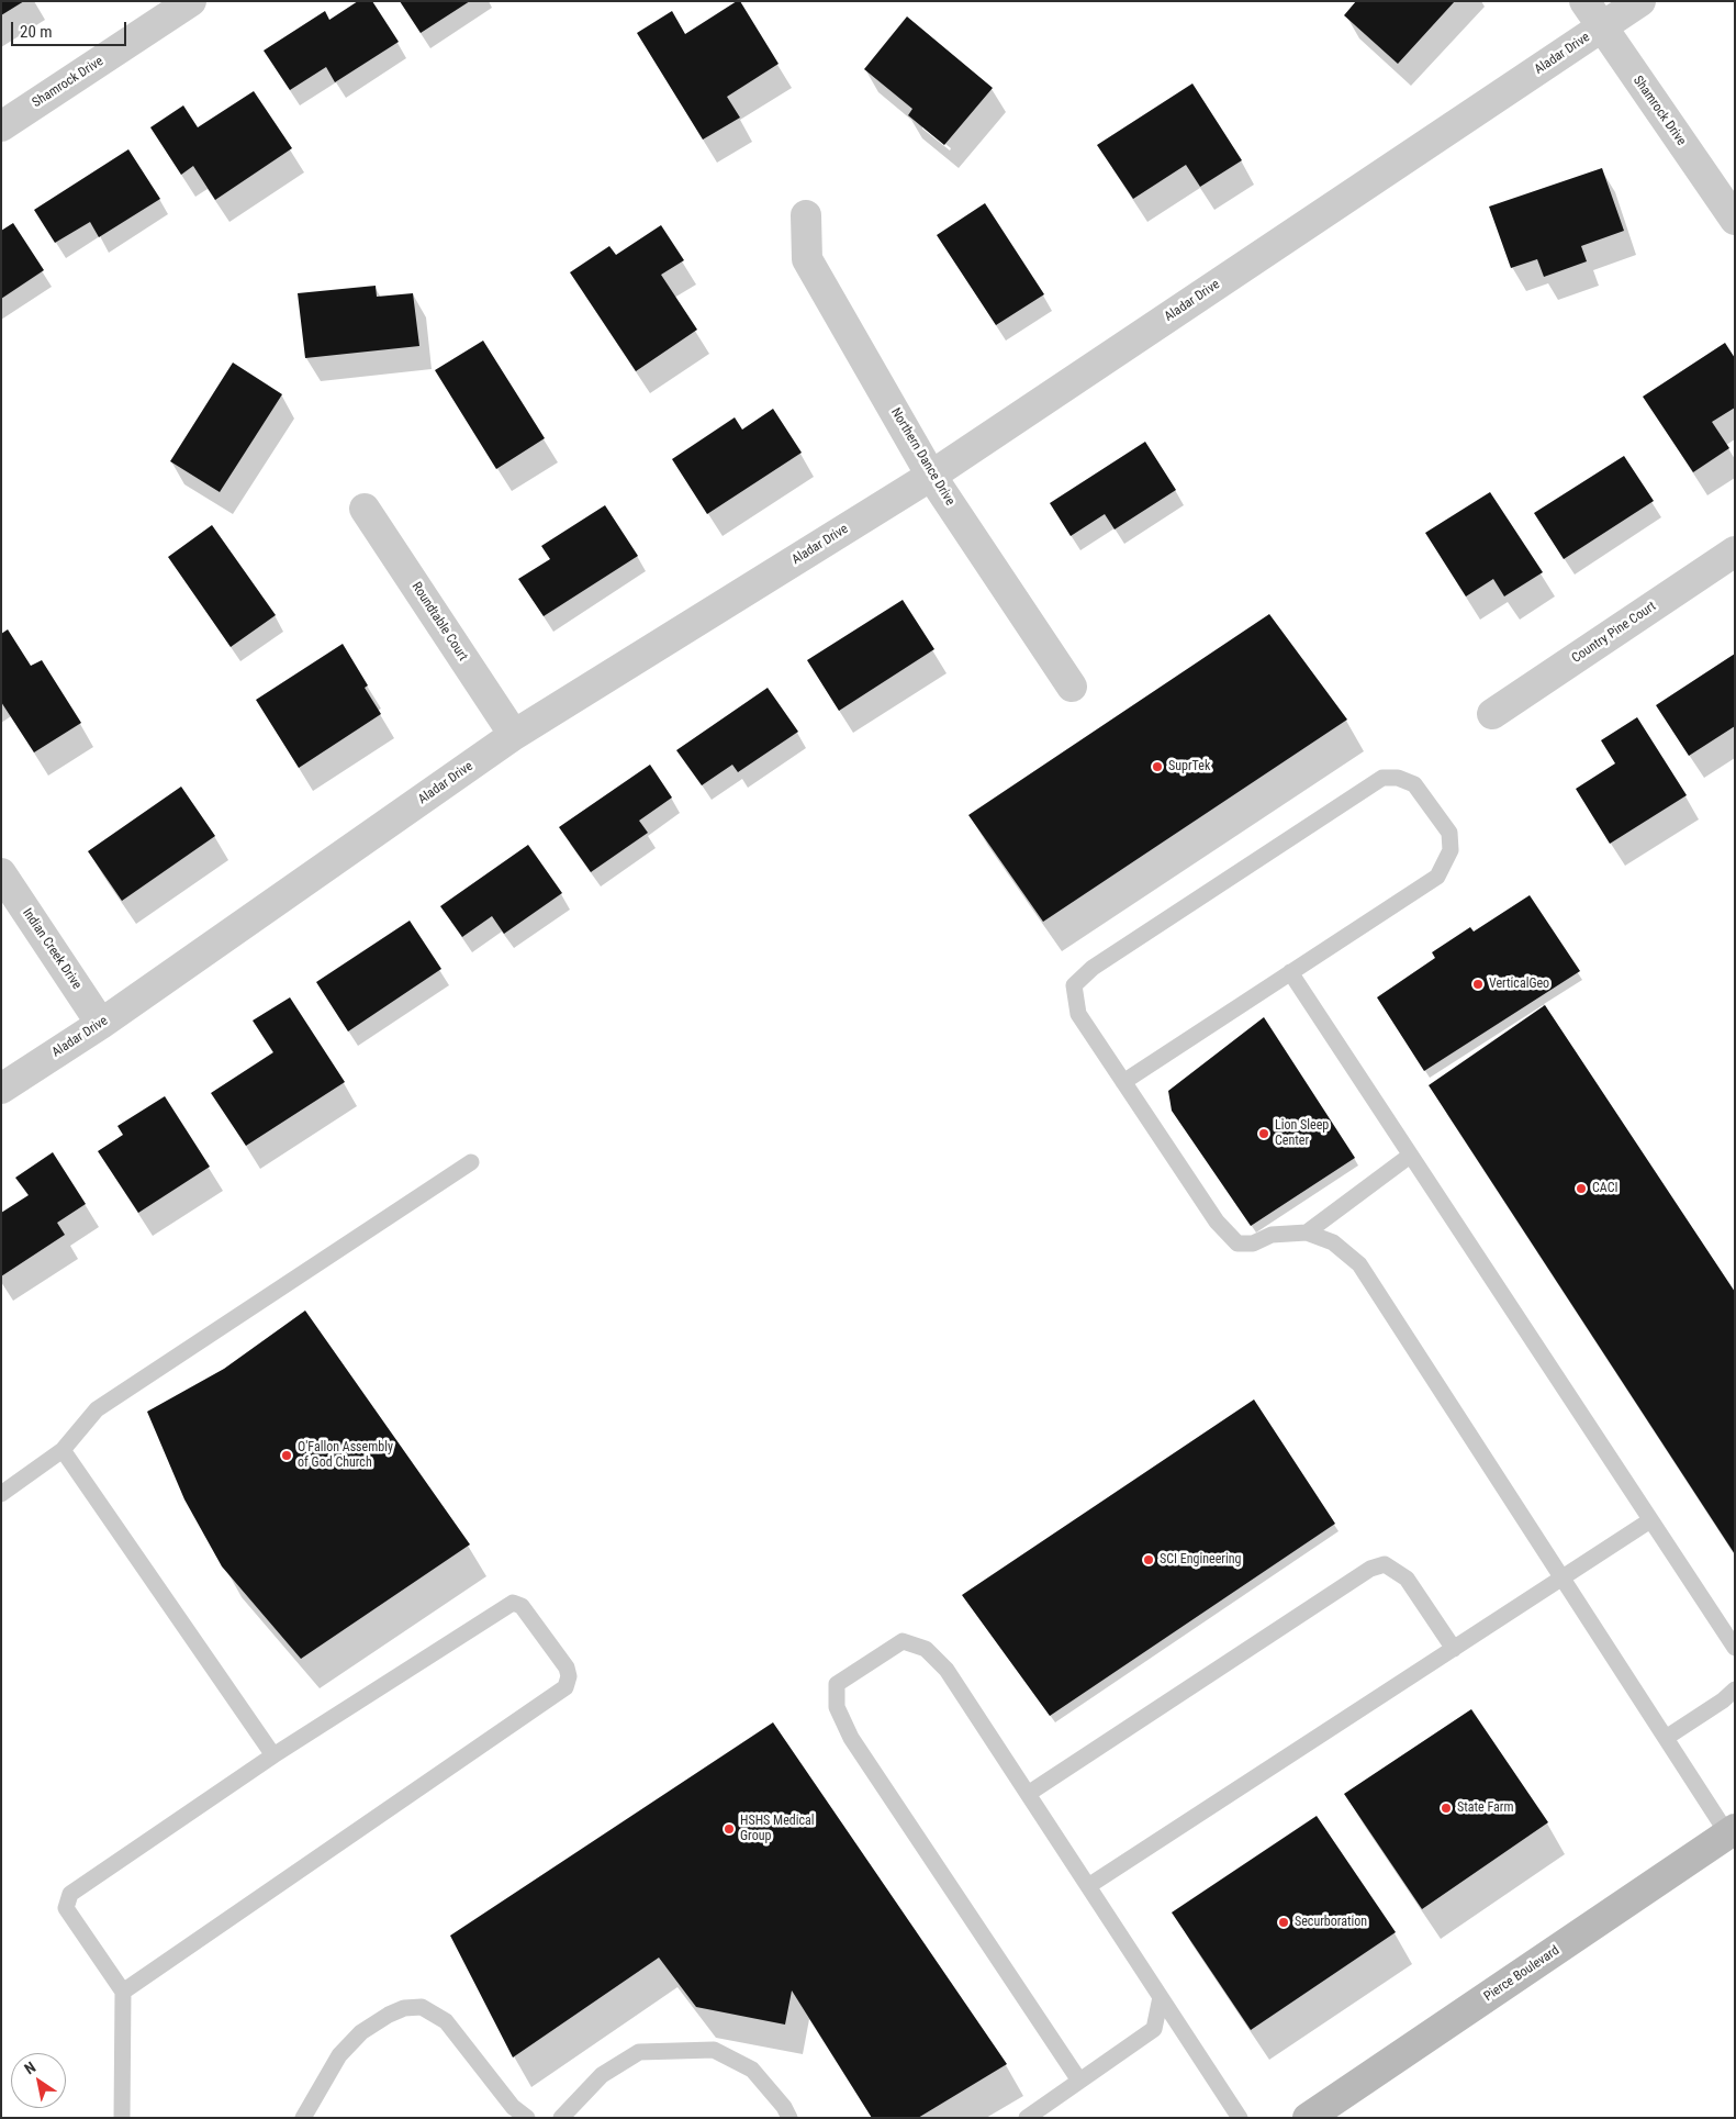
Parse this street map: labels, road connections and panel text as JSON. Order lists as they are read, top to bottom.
{
  "streets": {
    "street": [
      "Aladar Drive",
      "Shamrock Drive",
      "Northern Dance Drive",
      "Roundtable Court",
      "Country Pine Court",
      "Indian Creek Drive",
      "Pierce Boulevard"
    ]
  },
  "crossings": [
    ["Aladar Drive", "Shamrock Drive"],
    ["Aladar Drive", "Northern Dance Drive"],
    ["Aladar Drive", "Roundtable Court"],
    ["Aladar Drive", "Indian Creek Drive"]
  ],
  "places": [
    "SuprTek",
    "VerticalGeo",
    "Lion Sleep Center",
    "CACI",
    "O'Fallon Assembly of God Church",
    "SCI Engineering",
    "State Farm",
    "HSHS Medical Group",
    "Securboration"
  ],
  "scale_bar": "20 m",
  "north": "top left"
}
